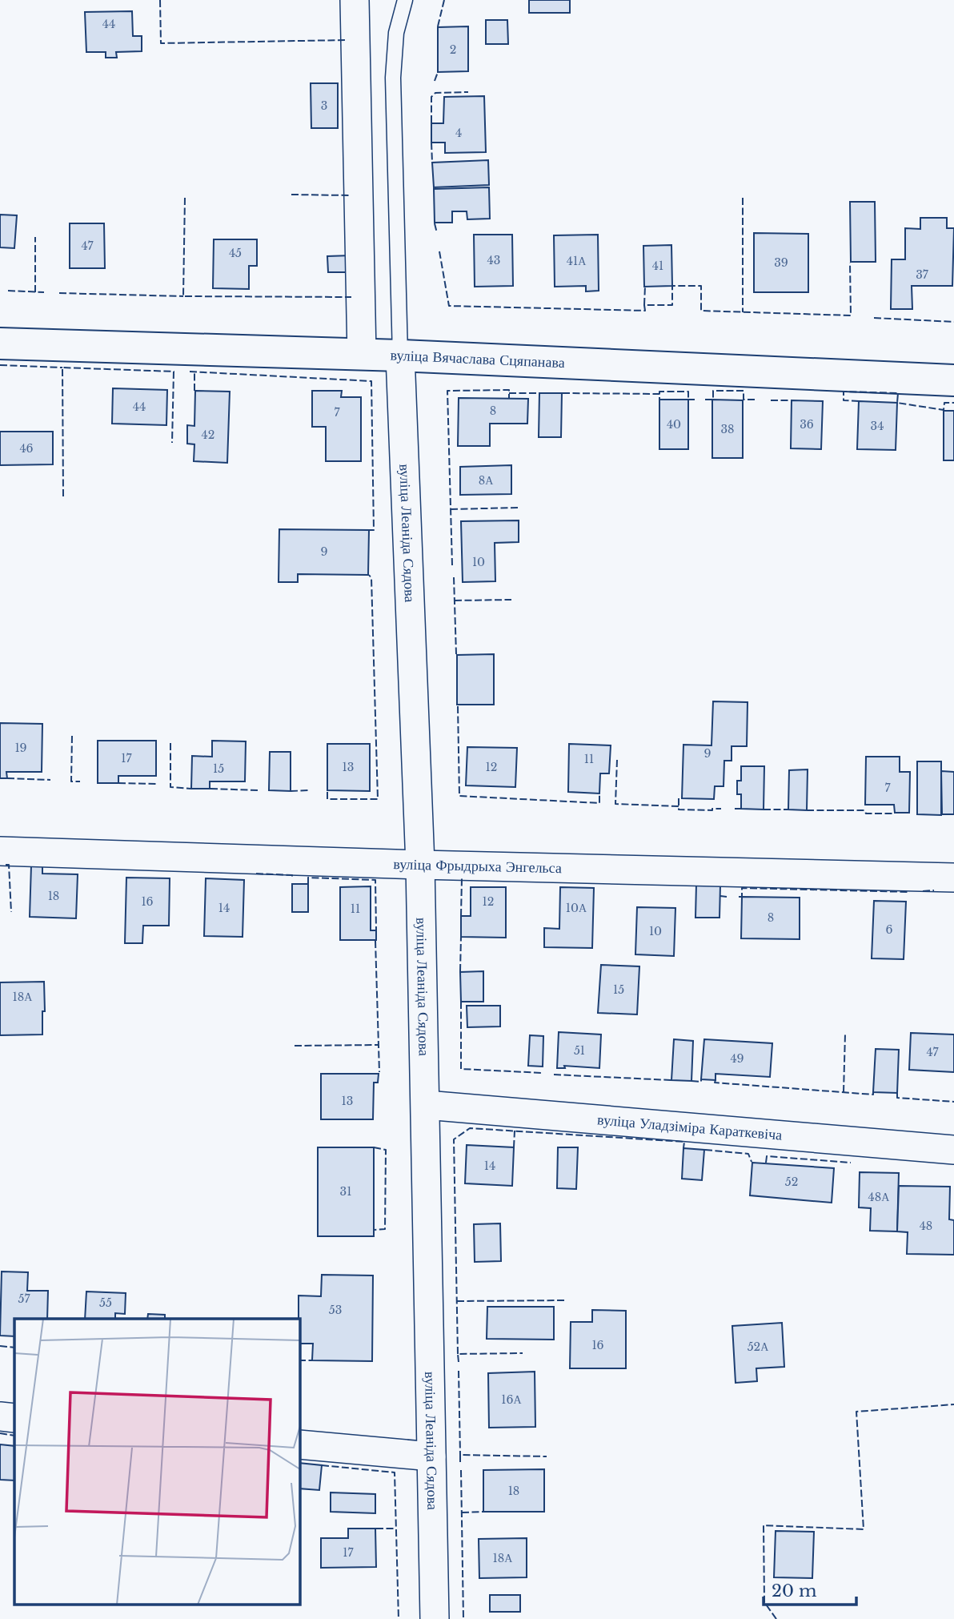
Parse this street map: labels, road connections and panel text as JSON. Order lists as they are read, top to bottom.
{
  "streets": {
    "main road": ["вуліца Вячаслава Сцяпанава"],
    "street": ["вуліца Леаніда Сядова", "вуліца Фрыдрыха Энгельса", "вуліца Уладзіміра Караткевіча"]
  },
  "crossings": [
    ["вуліца Вячаслава Сцяпанава", "вуліца Леаніда Сядова"],
    ["вуліца Леаніда Сядова", "вуліца Фрыдрыха Энгельса"],
    ["вуліца Леаніда Сядова", "вуліца Уладзіміра Караткевіча"]
  ],
  "house_numbers": [
    "44",
    "2",
    "3",
    "4",
    "47",
    "45",
    "43",
    "41А",
    "39",
    "41",
    "37",
    "44",
    "8",
    "7",
    "40",
    "36",
    "34",
    "38",
    "42",
    "46",
    "8А",
    "9",
    "10",
    "19",
    "9",
    "17",
    "11",
    "13",
    "12",
    "15",
    "7",
    "18",
    "16",
    "12",
    "14",
    "10А",
    "11",
    "8",
    "6",
    "10",
    "15",
    "18А",
    "51",
    "47",
    "49",
    "13",
    "14",
    "52",
    "31",
    "48А",
    "48",
    "57",
    "55",
    "53",
    "16",
    "52А",
    "16А",
    "18",
    "17",
    "18А"
  ],
  "scale_bar": "20 m"
}
